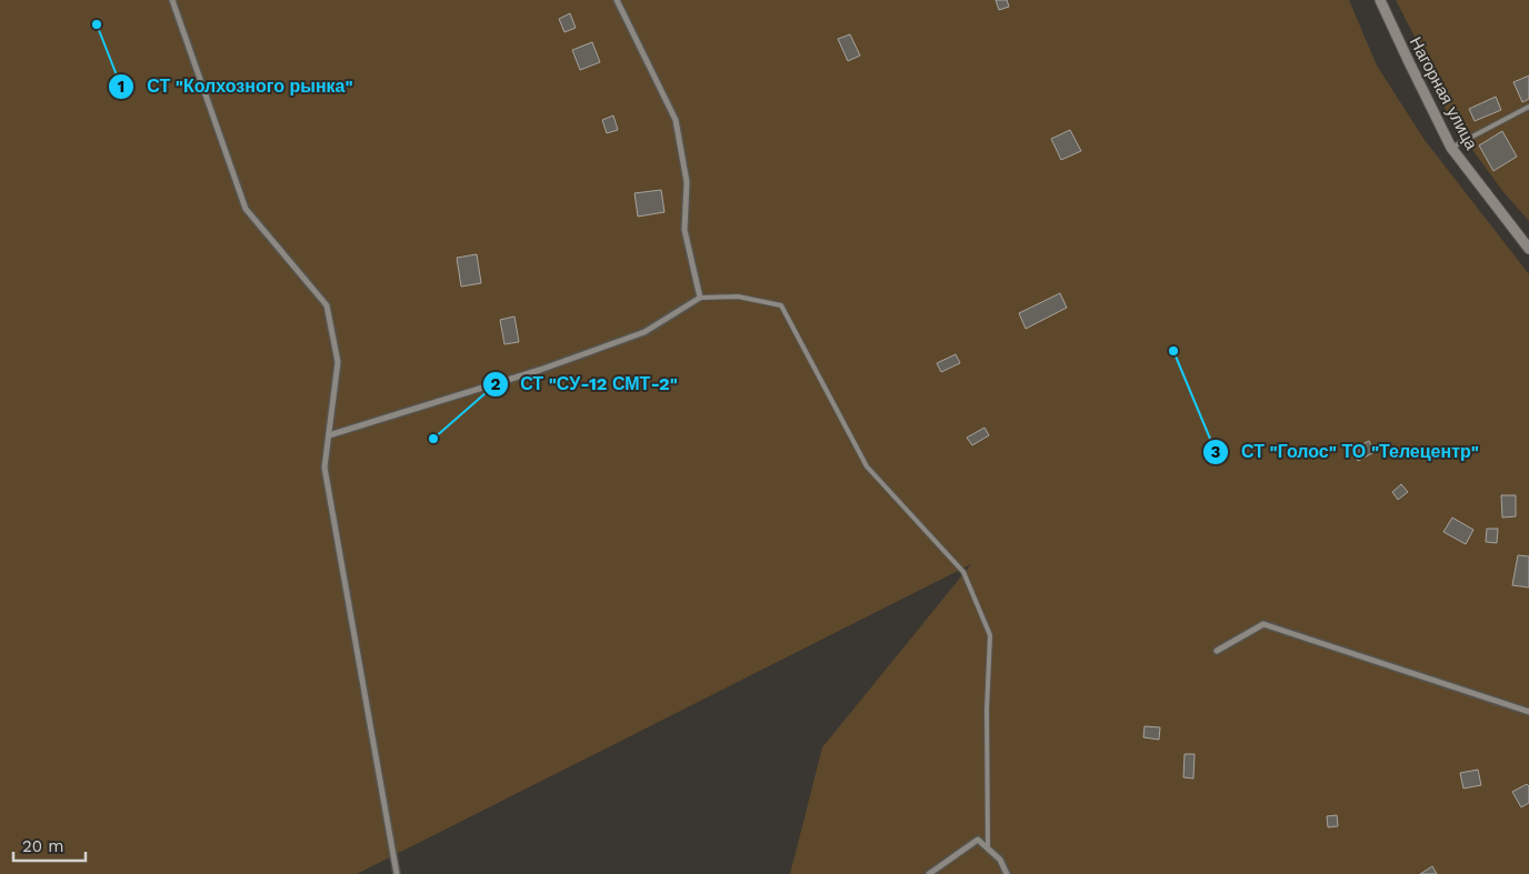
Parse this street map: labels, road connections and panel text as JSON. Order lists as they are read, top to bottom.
{
  "streets": {
    "street": ["Нагорная улица"]
  },
  "places": ["СТ \"Колхозного рынка\"", "СТ \"Голос\" ТО \"Телецентр\"", "СТ \"СУ-12 СМТ-2\""],
  "scale_bar": "20 m"
}
